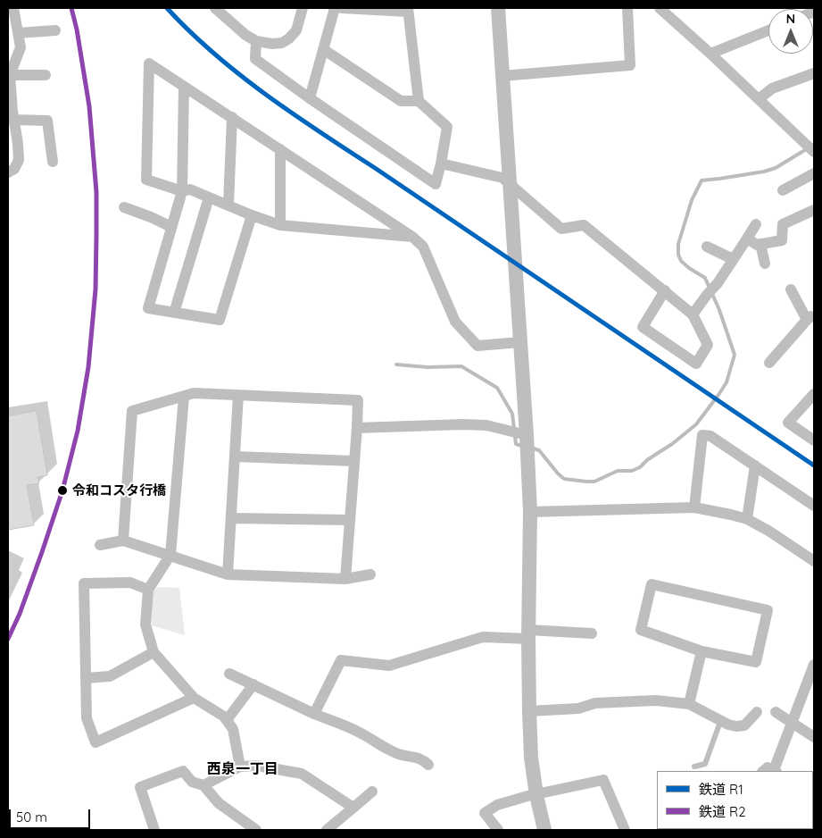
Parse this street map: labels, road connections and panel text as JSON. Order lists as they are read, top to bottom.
{
  "districts": ["西泉一丁目"],
  "places": ["令和コスタ行橋"],
  "lines": ["rail line R1", "rail line R2"],
  "legend": ["鉄道 R1", "鉄道 R2"],
  "scale_bar": "50 m",
  "north": "top"
}
